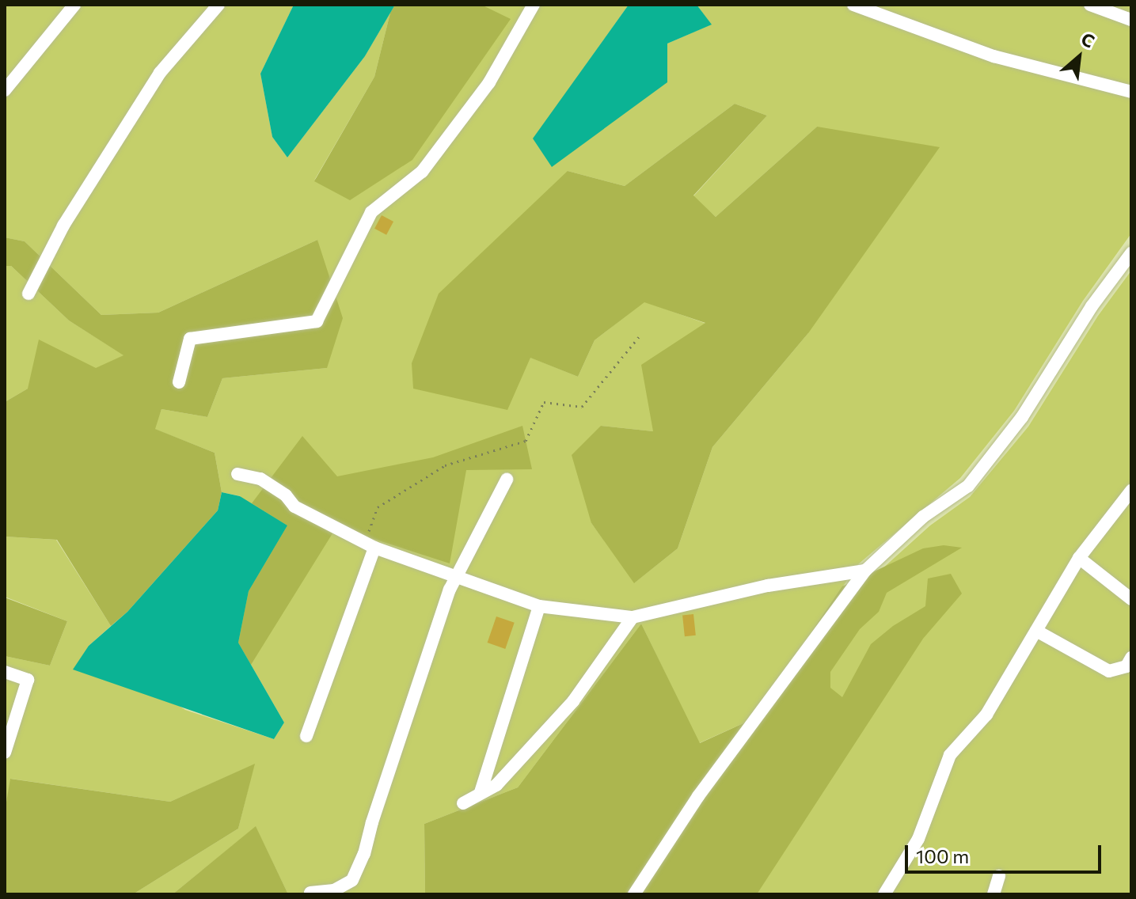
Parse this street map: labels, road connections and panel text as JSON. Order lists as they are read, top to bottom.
{
  "scale_bar": "100 m",
  "north": "top right"
}
